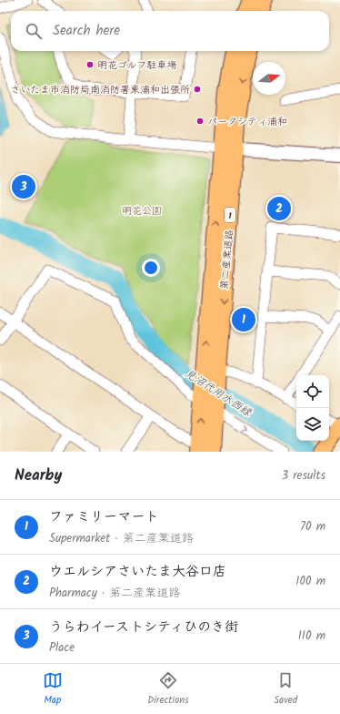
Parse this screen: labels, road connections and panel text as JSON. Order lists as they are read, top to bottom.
{
  "streets": {
    "main road": ["1", "第二産業道路"]
  },
  "water": ["見沼代用水西縁"],
  "parks": ["明花公園"],
  "places": ["明花ゴルフ駐車場", "さいたま市消防局南消防署東浦和出張所", "パークシティ浦和"],
  "north": "right",
  "page": {
    "search": "Search here",
    "pins": ["3", "2", "1"],
    "heading": ["Nearby", "3 results"],
    "list": [
      {
        "mark": "1",
        "name": "ファミリーマート",
        "note": "Supermarket · 第二産業道路",
        "value": "70 m"
      },
      {
        "mark": "2",
        "name": "ウエルシアさいたま大谷口店",
        "note": "Pharmacy · 第二産業道路",
        "value": "100 m"
      },
      {
        "mark": "3",
        "name": "うらわイーストシティひのき街",
        "note": "Place",
        "value": "110 m"
      }
    ],
    "nav": ["Map", "Directions", "Saved"]
  }
}
